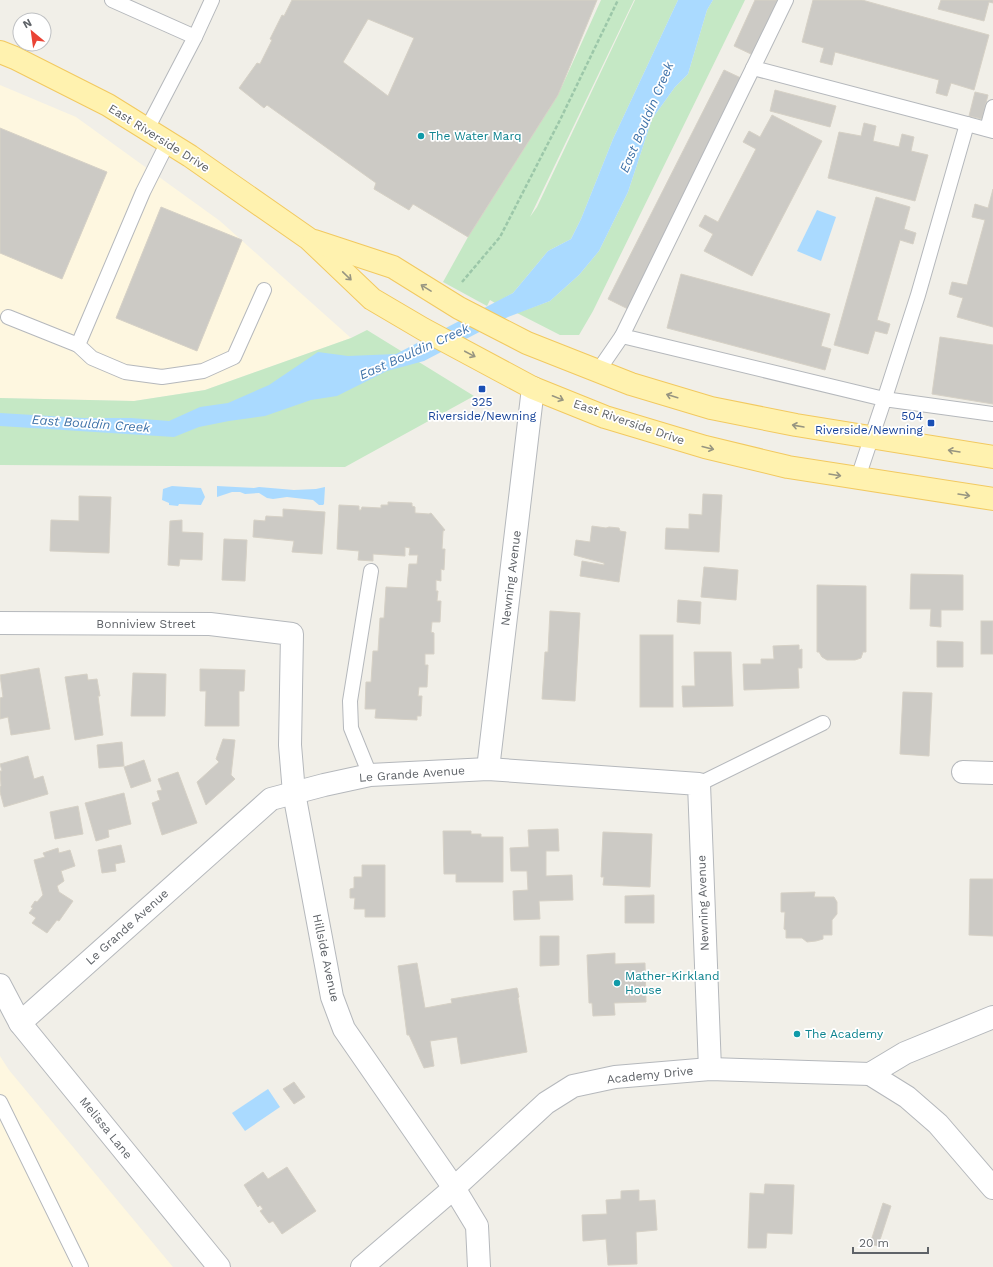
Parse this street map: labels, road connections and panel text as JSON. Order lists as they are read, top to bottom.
{
  "streets": {
    "main road": ["East Riverside Drive"],
    "street": [
      "Newning Avenue",
      "Bonniview Street",
      "Le Grande Avenue",
      "Hillside Avenue",
      "Academy Drive",
      "Melissa Lane"
    ]
  },
  "crossings": [
    ["East Riverside Drive", "Newning Avenue"],
    ["Newning Avenue", "Le Grande Avenue"],
    ["Newning Avenue", "Academy Drive"],
    ["Bonniview Street", "Hillside Avenue"],
    ["Le Grande Avenue", "Hillside Avenue"],
    ["Le Grande Avenue", "Melissa Lane"],
    ["Hillside Avenue", "Academy Drive"]
  ],
  "water": ["East Bouldin Creek"],
  "places": {
    "other": ["The Water Marq", "Mather-Kirkland House", "The Academy"],
    "transit": ["325 Riverside/Newning", "504 Riverside/Newning"]
  },
  "scale_bar": "20 m",
  "north": "top left"
}
